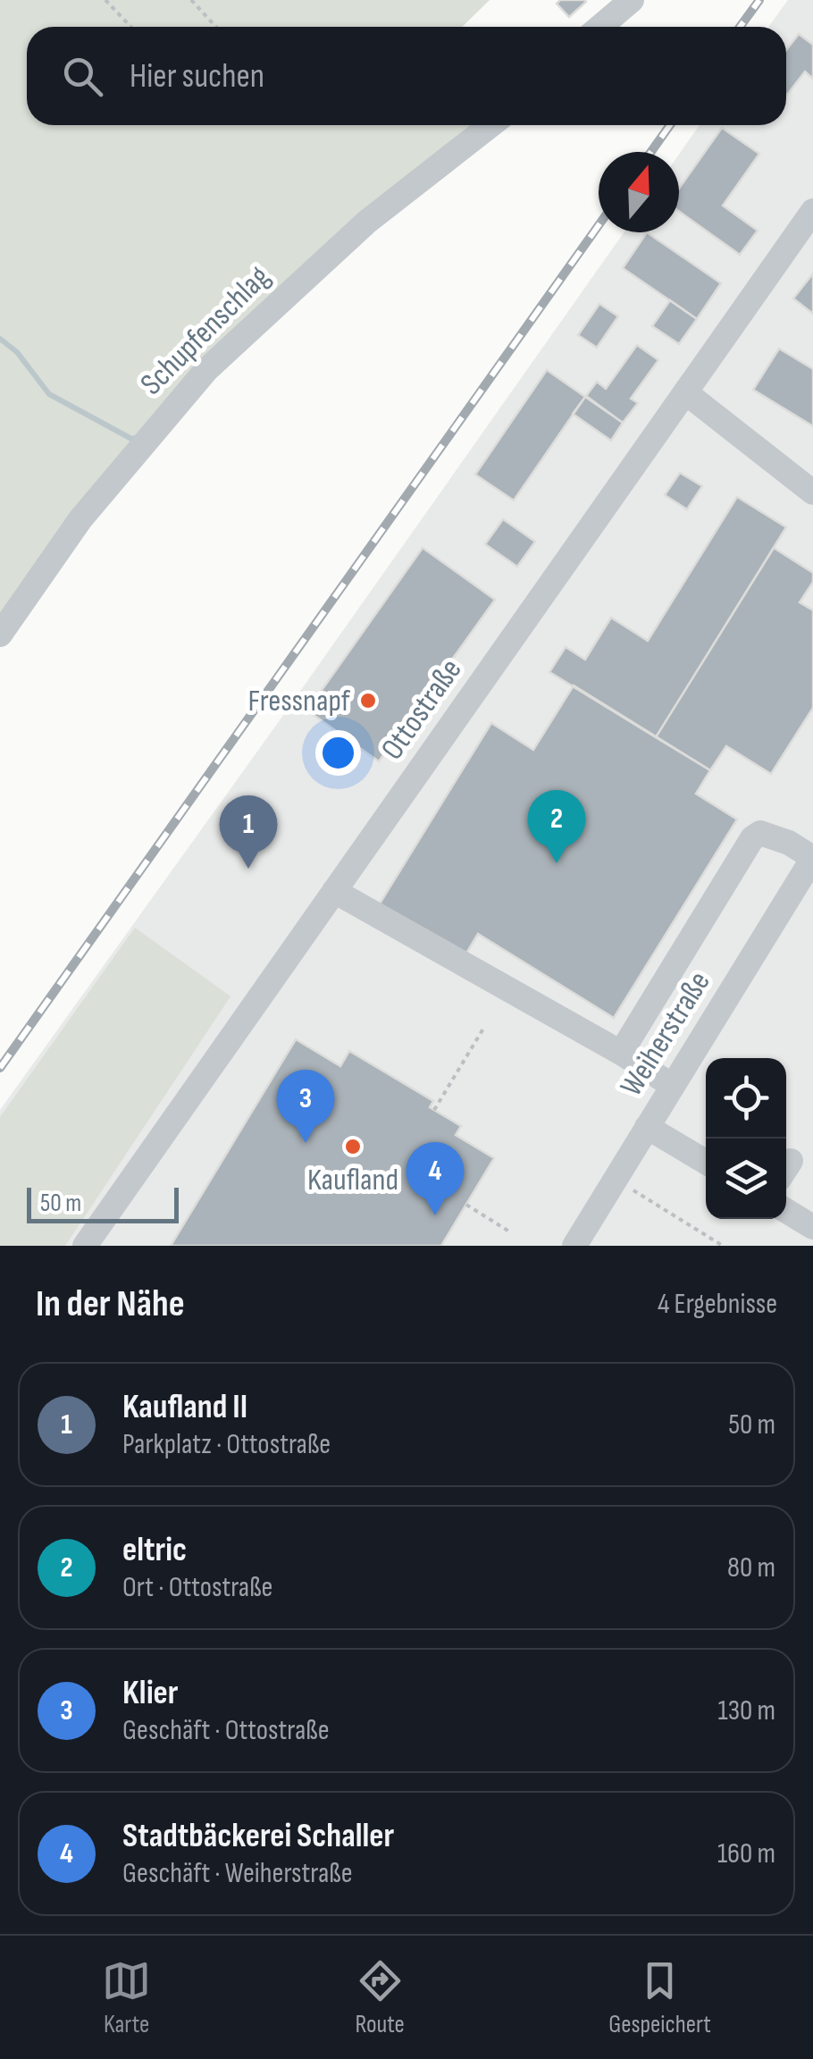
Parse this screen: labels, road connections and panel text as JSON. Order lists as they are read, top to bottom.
{
  "streets": {
    "street": ["Schupfenschlag", "Ottostraße", "Weiherstraße"]
  },
  "places": ["Fressnapf", "Kaufland"],
  "scale_bar": "50 m",
  "north": "top",
  "page": {
    "search": "Hier suchen",
    "pins": [
      "2",
      "1",
      "3",
      "4"
    ],
    "scale": "50 m",
    "heading": ["In der Nähe", "4 Ergebnisse"],
    "list": [
      {
        "mark": "1",
        "name": "Kaufland II",
        "note": "Parkplatz · Ottostraße",
        "value": "50 m"
      },
      {
        "mark": "2",
        "name": "eltric",
        "note": "Ort · Ottostraße",
        "value": "80 m"
      },
      {
        "mark": "3",
        "name": "Klier",
        "note": "Geschäft · Ottostraße",
        "value": "130 m"
      },
      {
        "mark": "4",
        "name": "Stadtbäckerei Schaller",
        "note": "Geschäft · Weiherstraße",
        "value": "160 m"
      }
    ],
    "nav": ["Karte", "Route", "Gespeichert"]
  }
}
